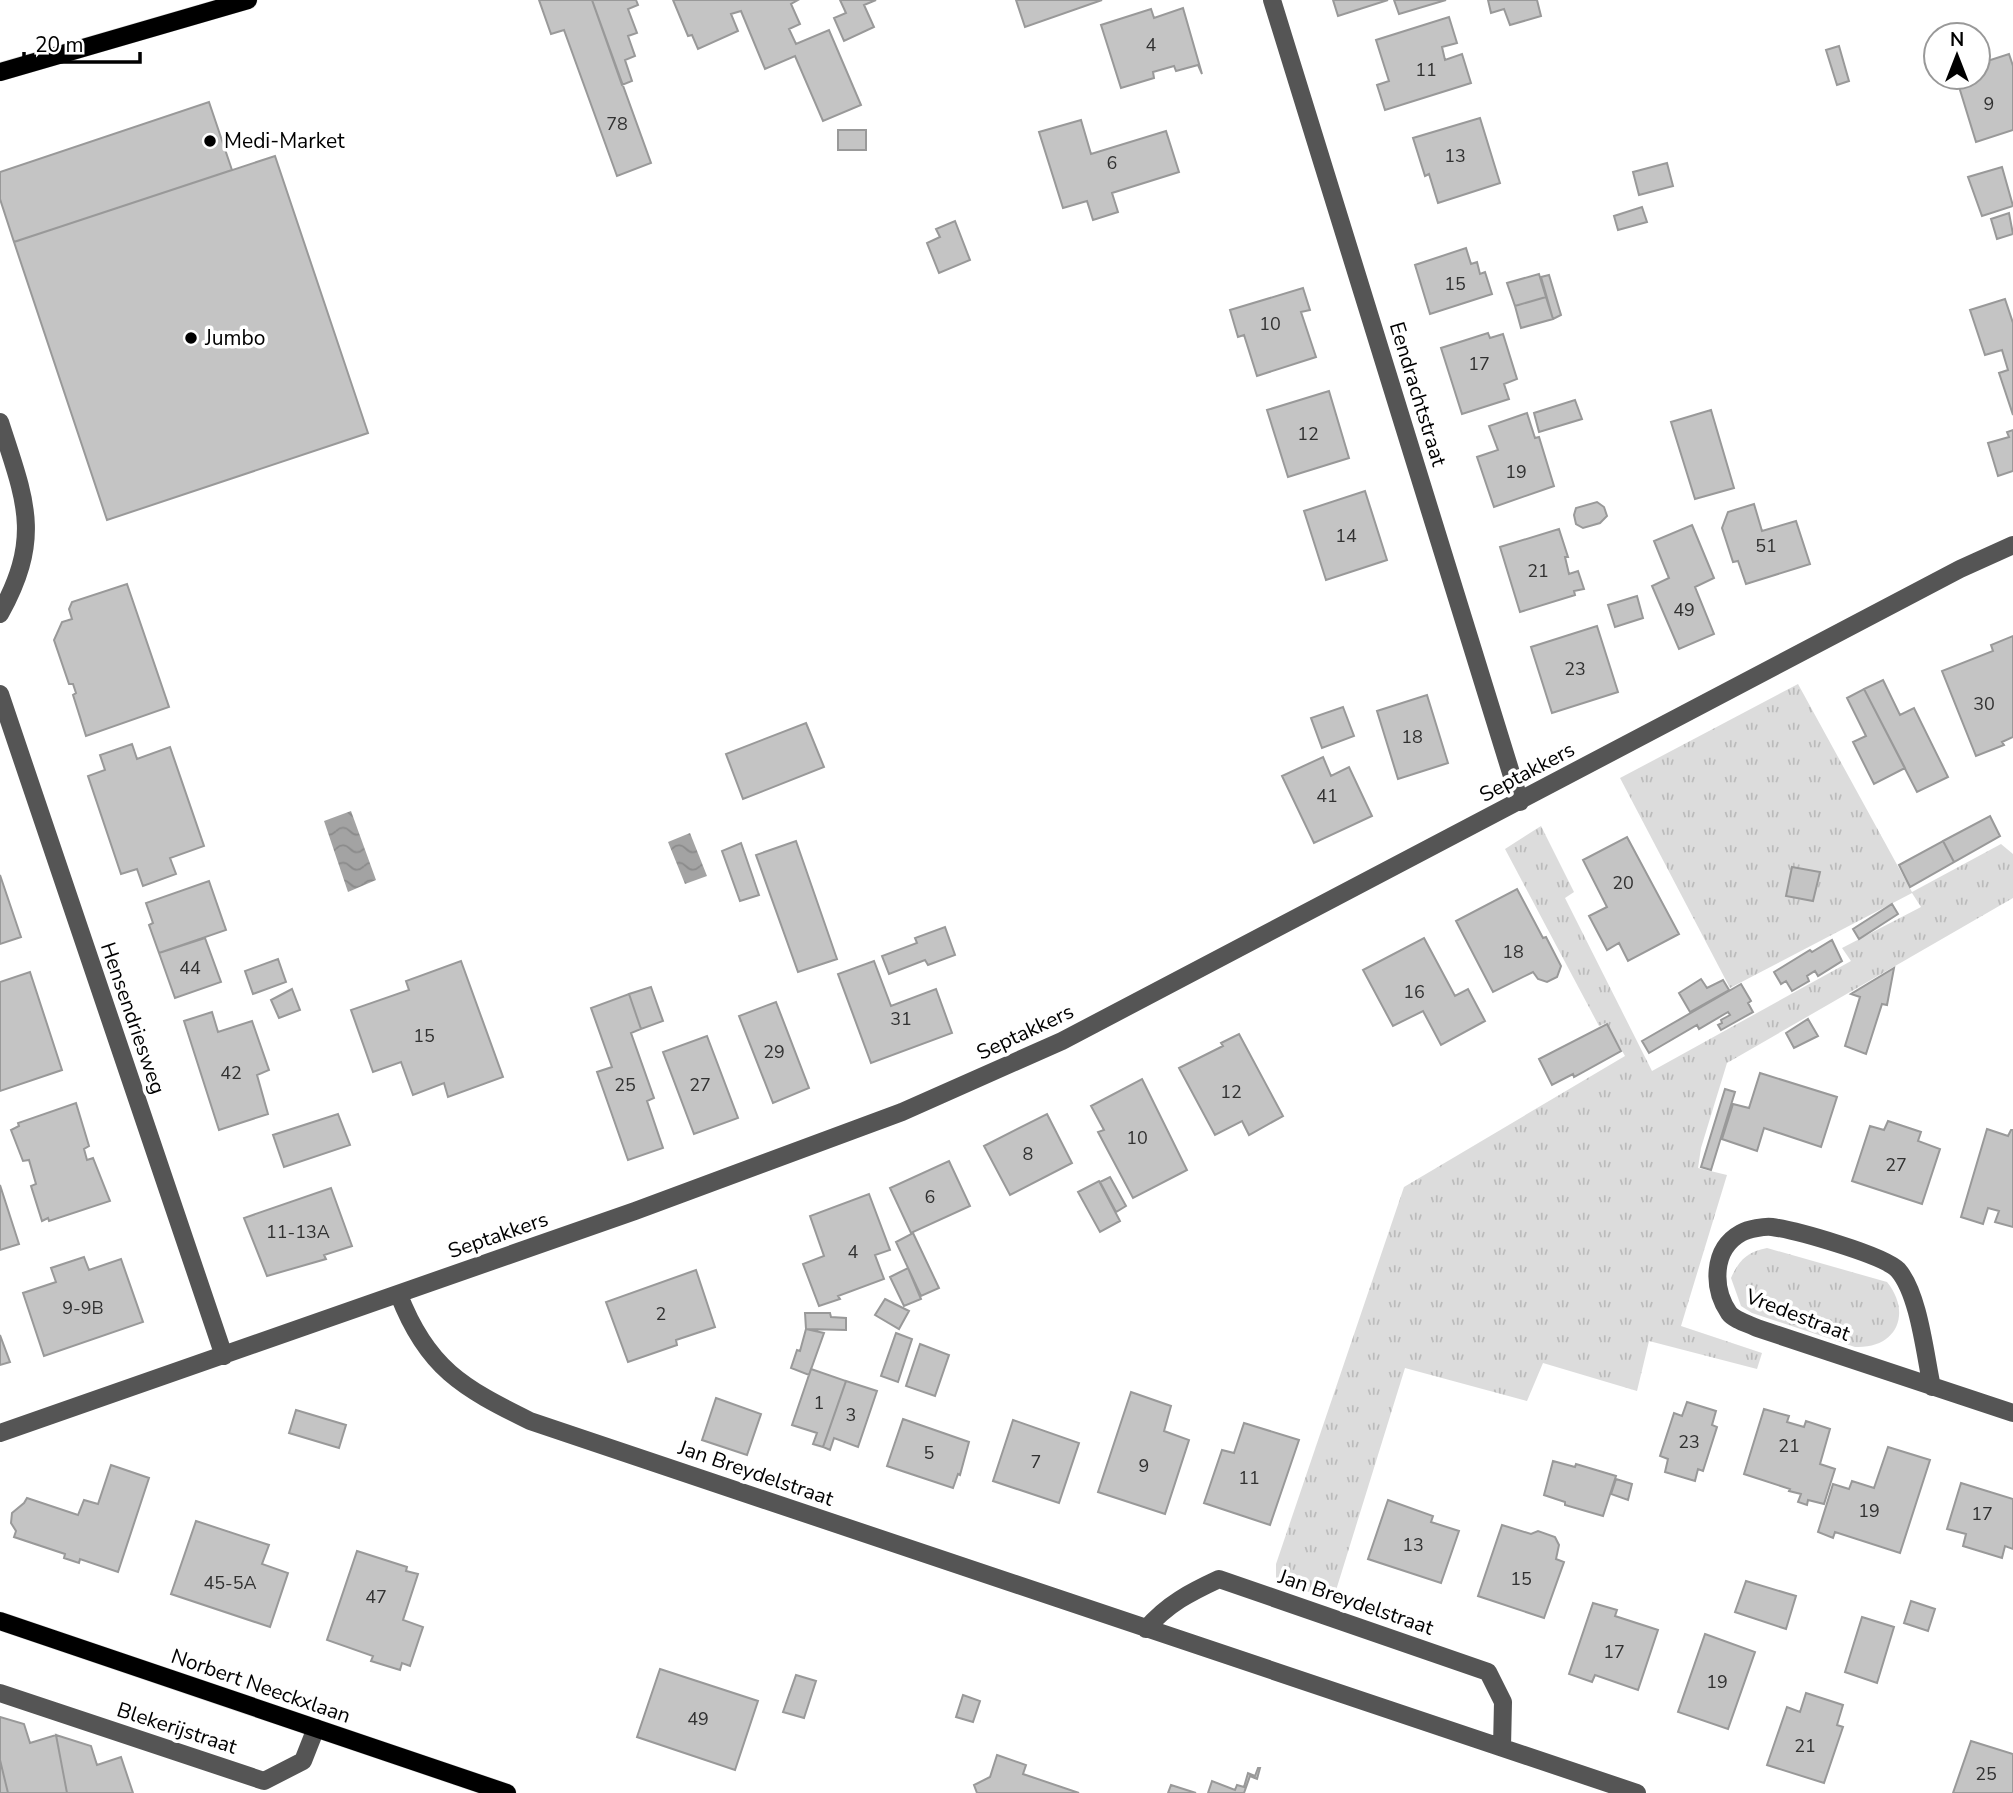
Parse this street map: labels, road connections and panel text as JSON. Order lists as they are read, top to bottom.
{
  "streets": {
    "main road": ["Norbert Neeckxlaan"],
    "street": [
      "Eendrachtstraat",
      "Septakkers",
      "Hensendriesweg",
      "Vredestraat",
      "Jan Breydelstraat",
      "Blekerijstraat"
    ]
  },
  "crossings": [
    ["Eendrachtstraat", "Septakkers"],
    ["Septakkers", "Hensendriesweg"],
    ["Septakkers", "Jan Breydelstraat"],
    ["Norbert Neeckxlaan", "Blekerijstraat"]
  ],
  "places": ["Medi-Market", "Jumbo"],
  "house_numbers": [
    "4",
    "11",
    "9",
    "78",
    "13",
    "6",
    "15",
    "10",
    "17",
    "12",
    "19",
    "14",
    "51",
    "21",
    "49",
    "23",
    "30",
    "18",
    "41",
    "20",
    "18",
    "44",
    "16",
    "31",
    "15",
    "29",
    "42",
    "25",
    "27",
    "12",
    "10",
    "8",
    "27",
    "6",
    "11-13A",
    "4",
    "9-9B",
    "2",
    "1",
    "3",
    "23",
    "21",
    "5",
    "7",
    "9",
    "11",
    "19",
    "17",
    "13",
    "15",
    "45-5A",
    "47",
    "17",
    "19",
    "49",
    "21",
    "25"
  ],
  "scale_bar": "20 m",
  "north": "top"
}
